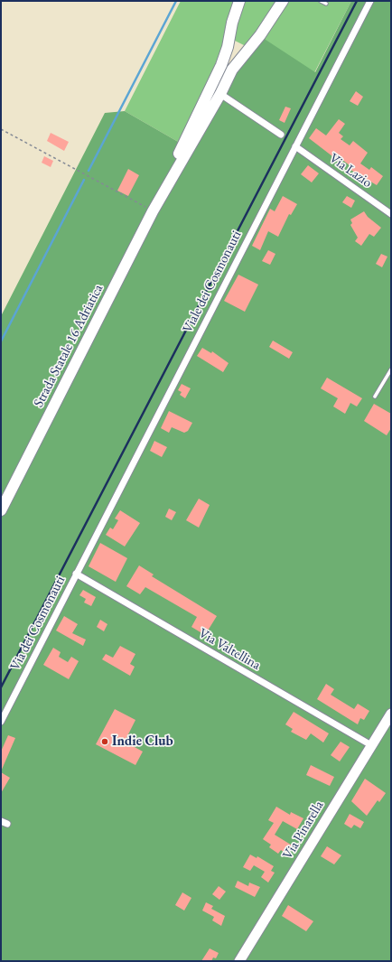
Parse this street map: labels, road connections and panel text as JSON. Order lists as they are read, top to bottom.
{
  "streets": {
    "main road": ["Strada Statale 16 Adriatica"],
    "street": [
      "Via Lazio",
      "Viale dei Cosmonauti",
      "Via dei Cosmonauti",
      "Via Valtellina",
      "Via Pinarella"
    ]
  },
  "crossings": [
    ["Via Lazio", "Viale dei Cosmonauti"],
    ["Viale dei Cosmonauti", "Via dei Cosmonauti"],
    ["Viale dei Cosmonauti", "Via Valtellina"],
    ["Via dei Cosmonauti", "Via Valtellina"],
    ["Via Valtellina", "Via Pinarella"]
  ],
  "places": ["Indie Club"]
}
